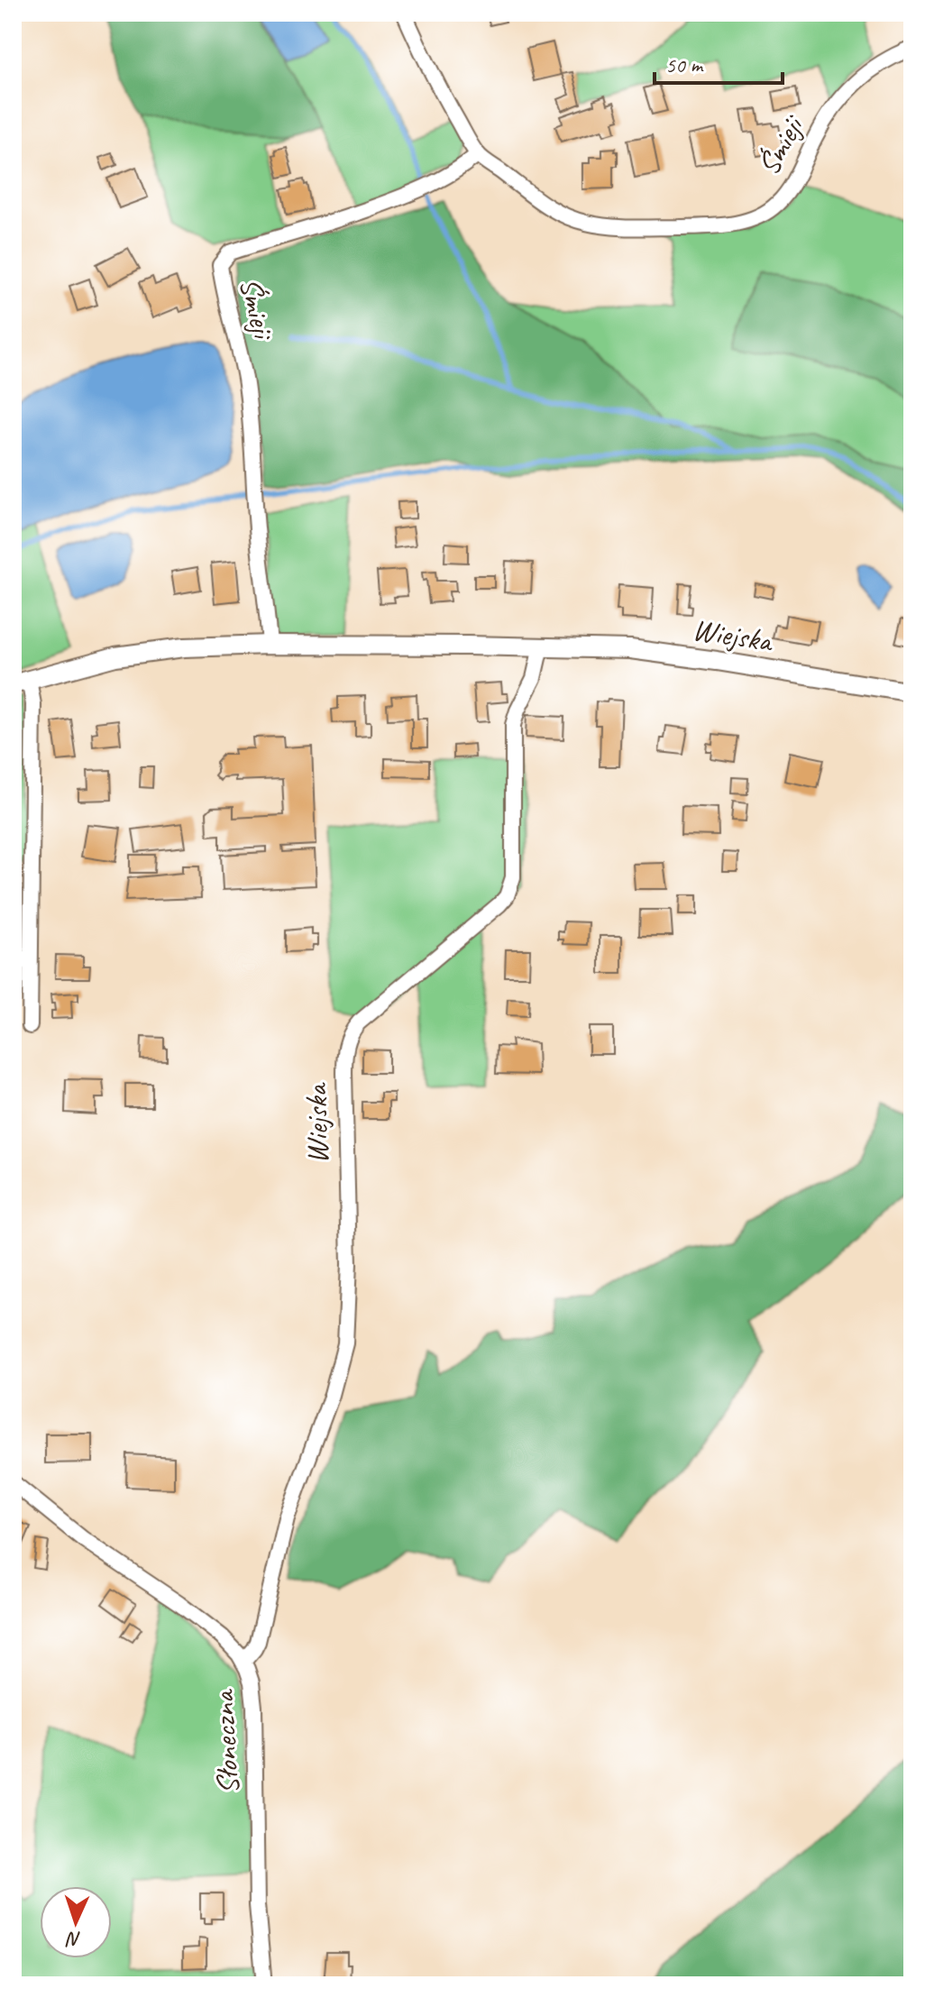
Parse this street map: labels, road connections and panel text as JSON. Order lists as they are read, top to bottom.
{
  "streets": {
    "street": ["Śmieji", "Wiejska", "Słoneczna"]
  },
  "crossings": [
    ["Śmieji", "Wiejska"],
    ["Wiejska", "Słoneczna"]
  ],
  "scale_bar": "50 m",
  "north": "bottom"
}
